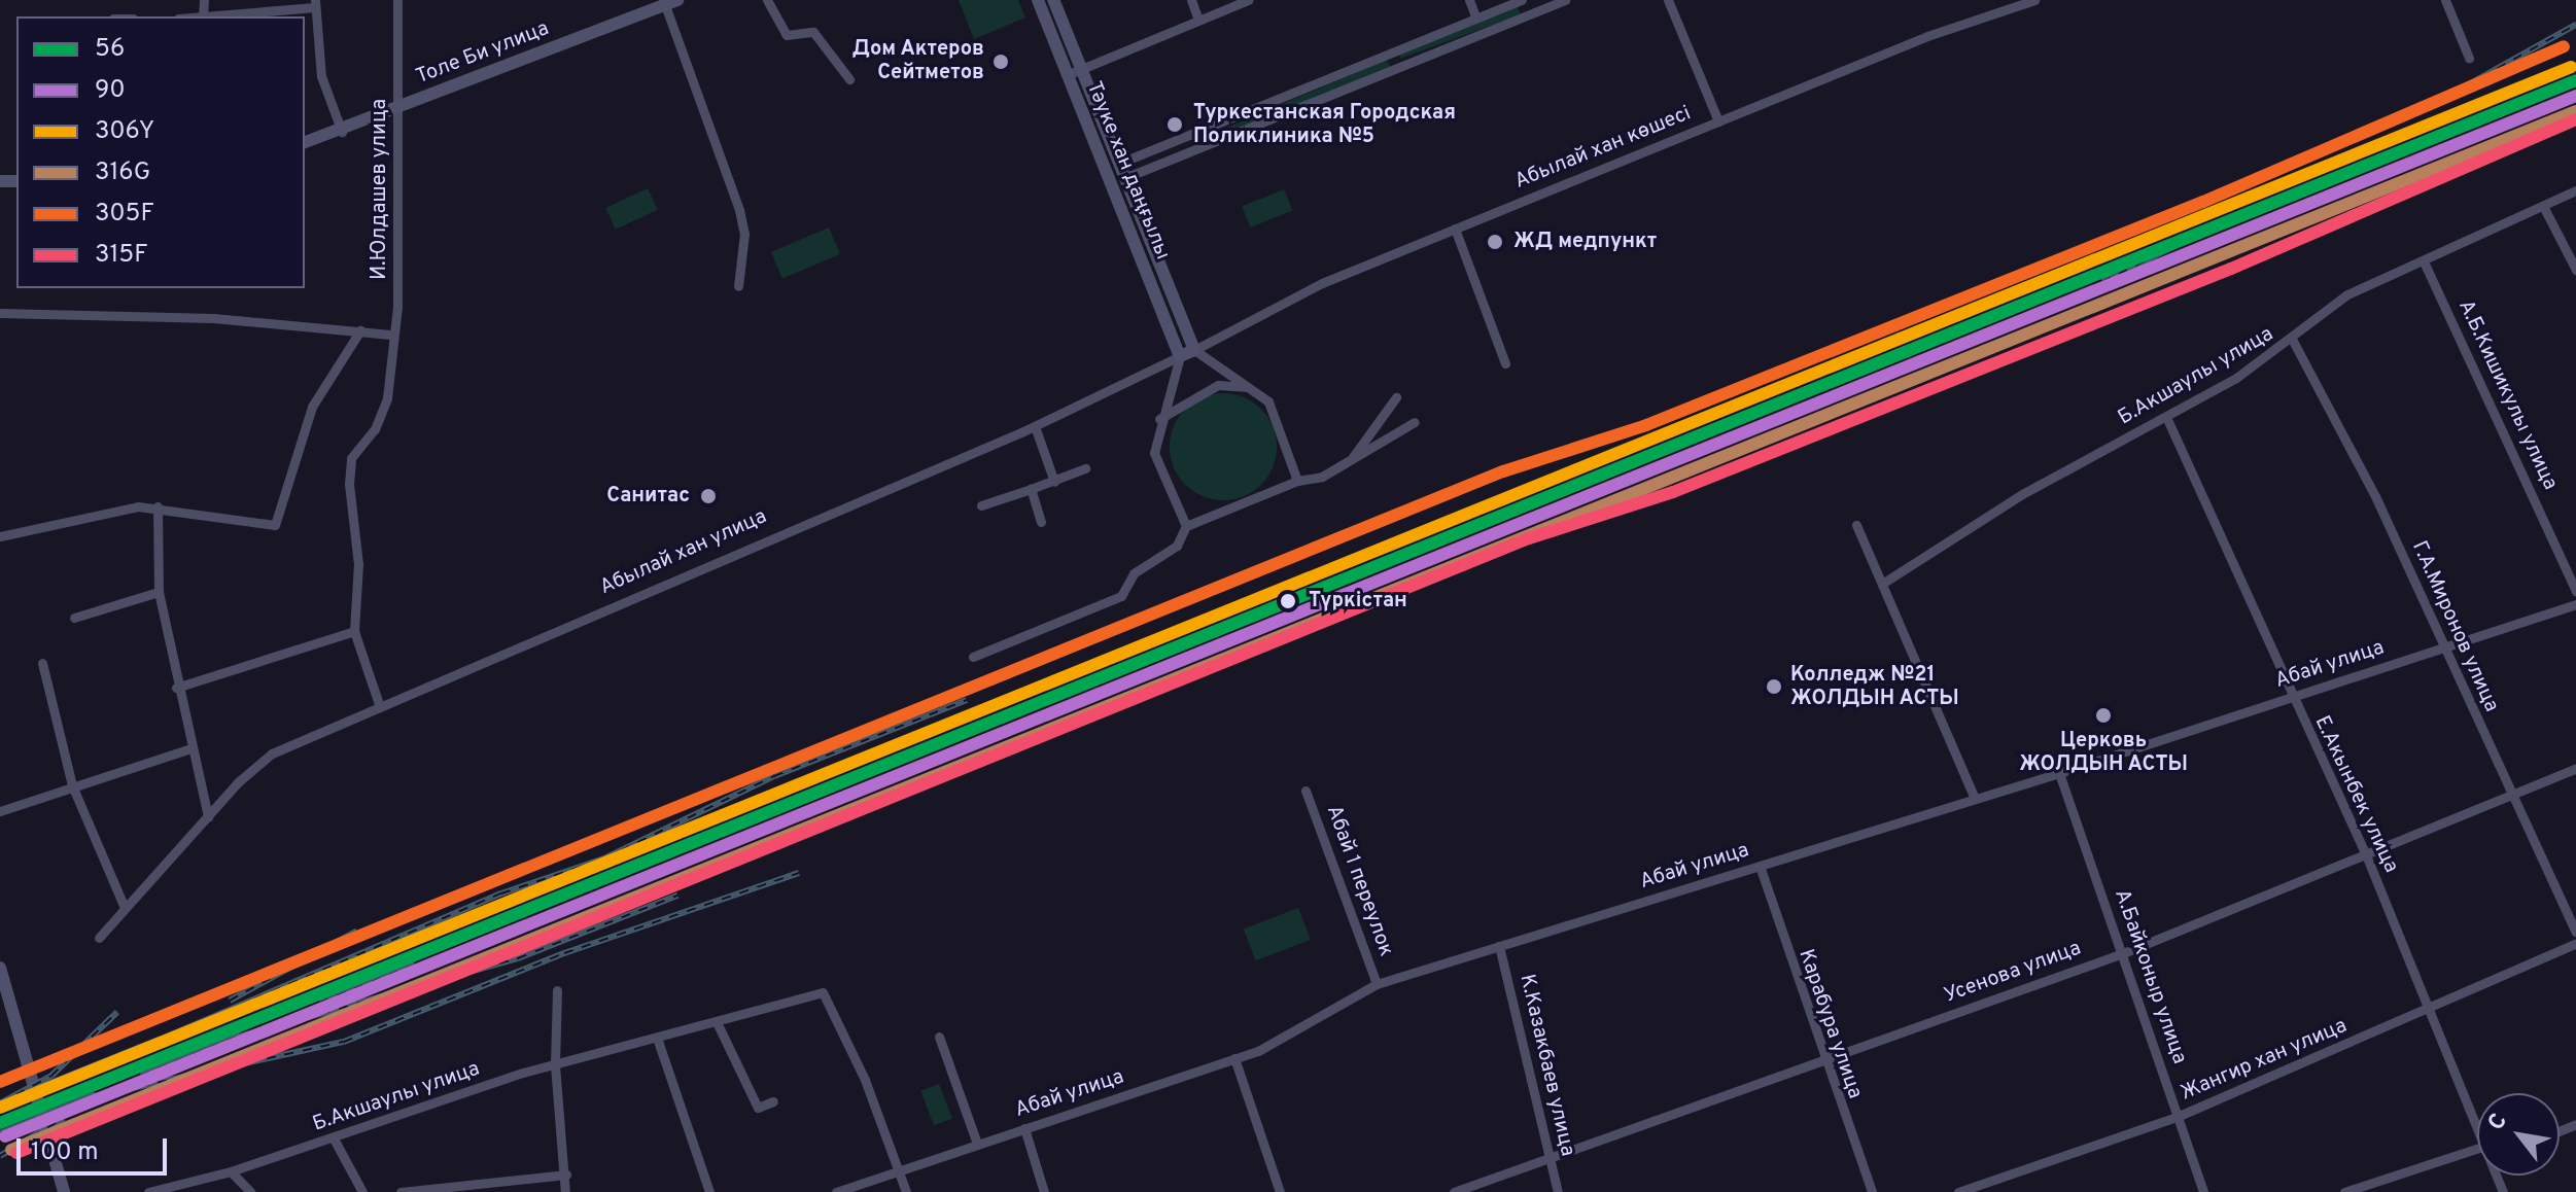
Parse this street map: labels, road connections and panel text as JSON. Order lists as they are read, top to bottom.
{
  "streets": {
    "street": [
      "Толе Би улица",
      "Абылай хан көшесі",
      "Тәуке хан даңғылы",
      "И.Юлдашев улица",
      "Б.Акшаулы улица",
      "А.Б.Кишикулы улица",
      "Абылай хан улица",
      "Г.А.Миронов улица",
      "Абай улица",
      "Е.Акынбек улица",
      "Абай 1 переулок",
      "Усенова улица",
      "А.Байконыр улица",
      "Карабура улица",
      "Жангир хан улица",
      "К.Казакбаев улица"
    ]
  },
  "crossings": [
    ["Толе Би улица", "И.Юлдашев улица"],
    ["Абылай хан көшесі", "Тәуке хан даңғылы"],
    ["Абылай хан көшесі", "Абылай хан улица"],
    ["Тәуке хан даңғылы", "Абылай хан улица"],
    ["И.Юлдашев улица", "Абылай хан улица"],
    ["Б.Акшаулы улица", "А.Б.Кишикулы улица"],
    ["Б.Акшаулы улица", "Г.А.Миронов улица"],
    ["Б.Акшаулы улица", "Абай улица"],
    ["Б.Акшаулы улица", "Е.Акынбек улица"],
    ["Г.А.Миронов улица", "Абай улица"],
    ["Г.А.Миронов улица", "Усенова улица"],
    ["Абай улица", "Е.Акынбек улица"],
    ["Абай улица", "Абай 1 переулок"],
    ["Абай улица", "А.Байконыр улица"],
    ["Абай улица", "Карабура улица"],
    ["Абай улица", "К.Казакбаев улица"],
    ["Е.Акынбек улица", "Усенова улица"],
    ["Е.Акынбек улица", "Жангир хан улица"],
    ["Усенова улица", "А.Байконыр улица"],
    ["Усенова улица", "Карабура улица"],
    ["Усенова улица", "К.Казакбаев улица"],
    ["А.Байконыр улица", "Жангир хан улица"]
  ],
  "places": [
    "Дом Актеров Сейтметов",
    "Туркестанская Городская Поликлиника №5",
    "ЖД медпункт",
    "Санитас",
    "Түркістан",
    "Колледж №21 ЖОЛДЫН АСТЫ",
    "Церковь ЖОЛДЫН АСТЫ"
  ],
  "lines": [
    "transit line 305F",
    "transit line 306Y",
    "transit line 56",
    "transit line 90",
    "transit line 316G",
    "transit line 315F"
  ],
  "legend": [
    "56",
    "90",
    "306Y",
    "316G",
    "305F",
    "315F"
  ],
  "scale_bar": "100 m",
  "north": "top left"
}
